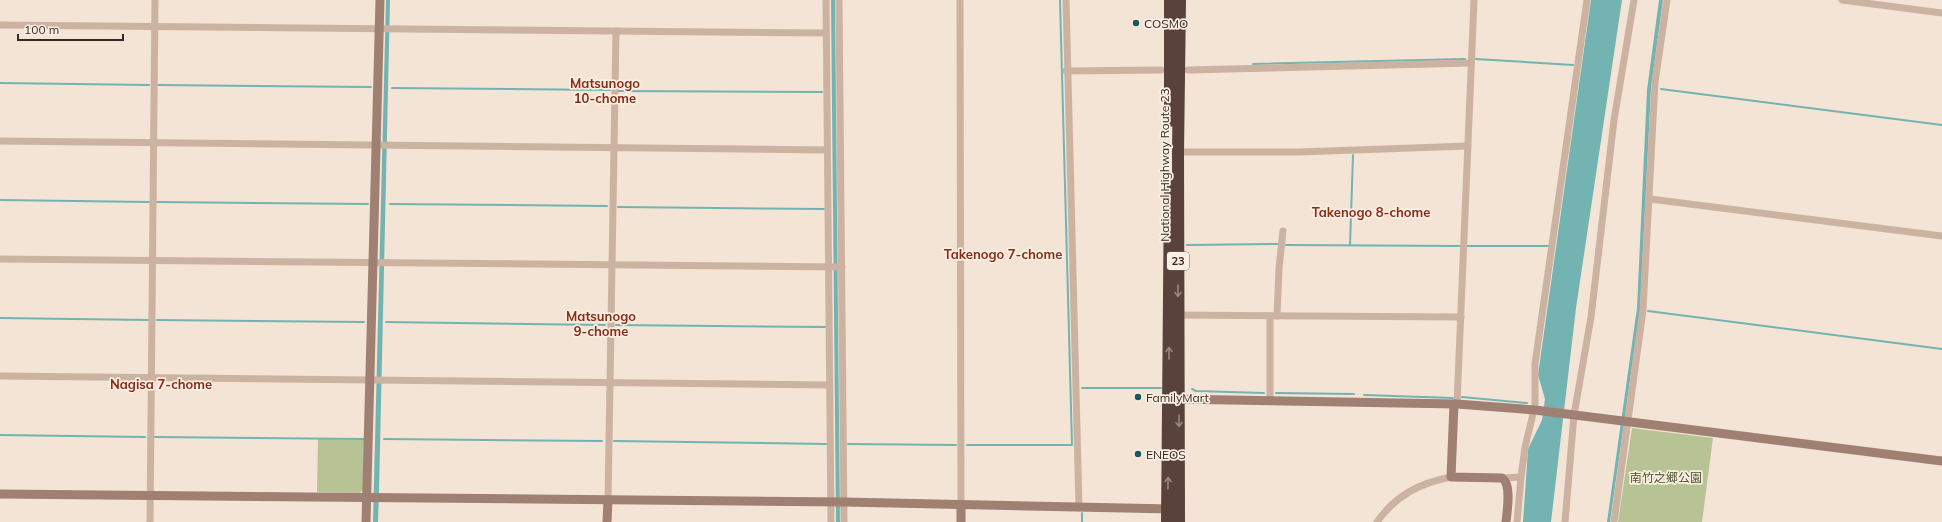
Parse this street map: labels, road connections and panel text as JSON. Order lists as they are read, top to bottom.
{
  "streets": {
    "highway": ["National Highway Route 23", "23"]
  },
  "districts": [
    "Matsunogo 10-chome",
    "Takenogo 8-chome",
    "Takenogo 7-chome",
    "Matsunogo 9-chome",
    "Nagisa 7-chome"
  ],
  "parks": ["南竹之郷公園"],
  "places": ["COSMO", "FamilyMart", "ENEOS"],
  "scale_bar": "100 m"
}
